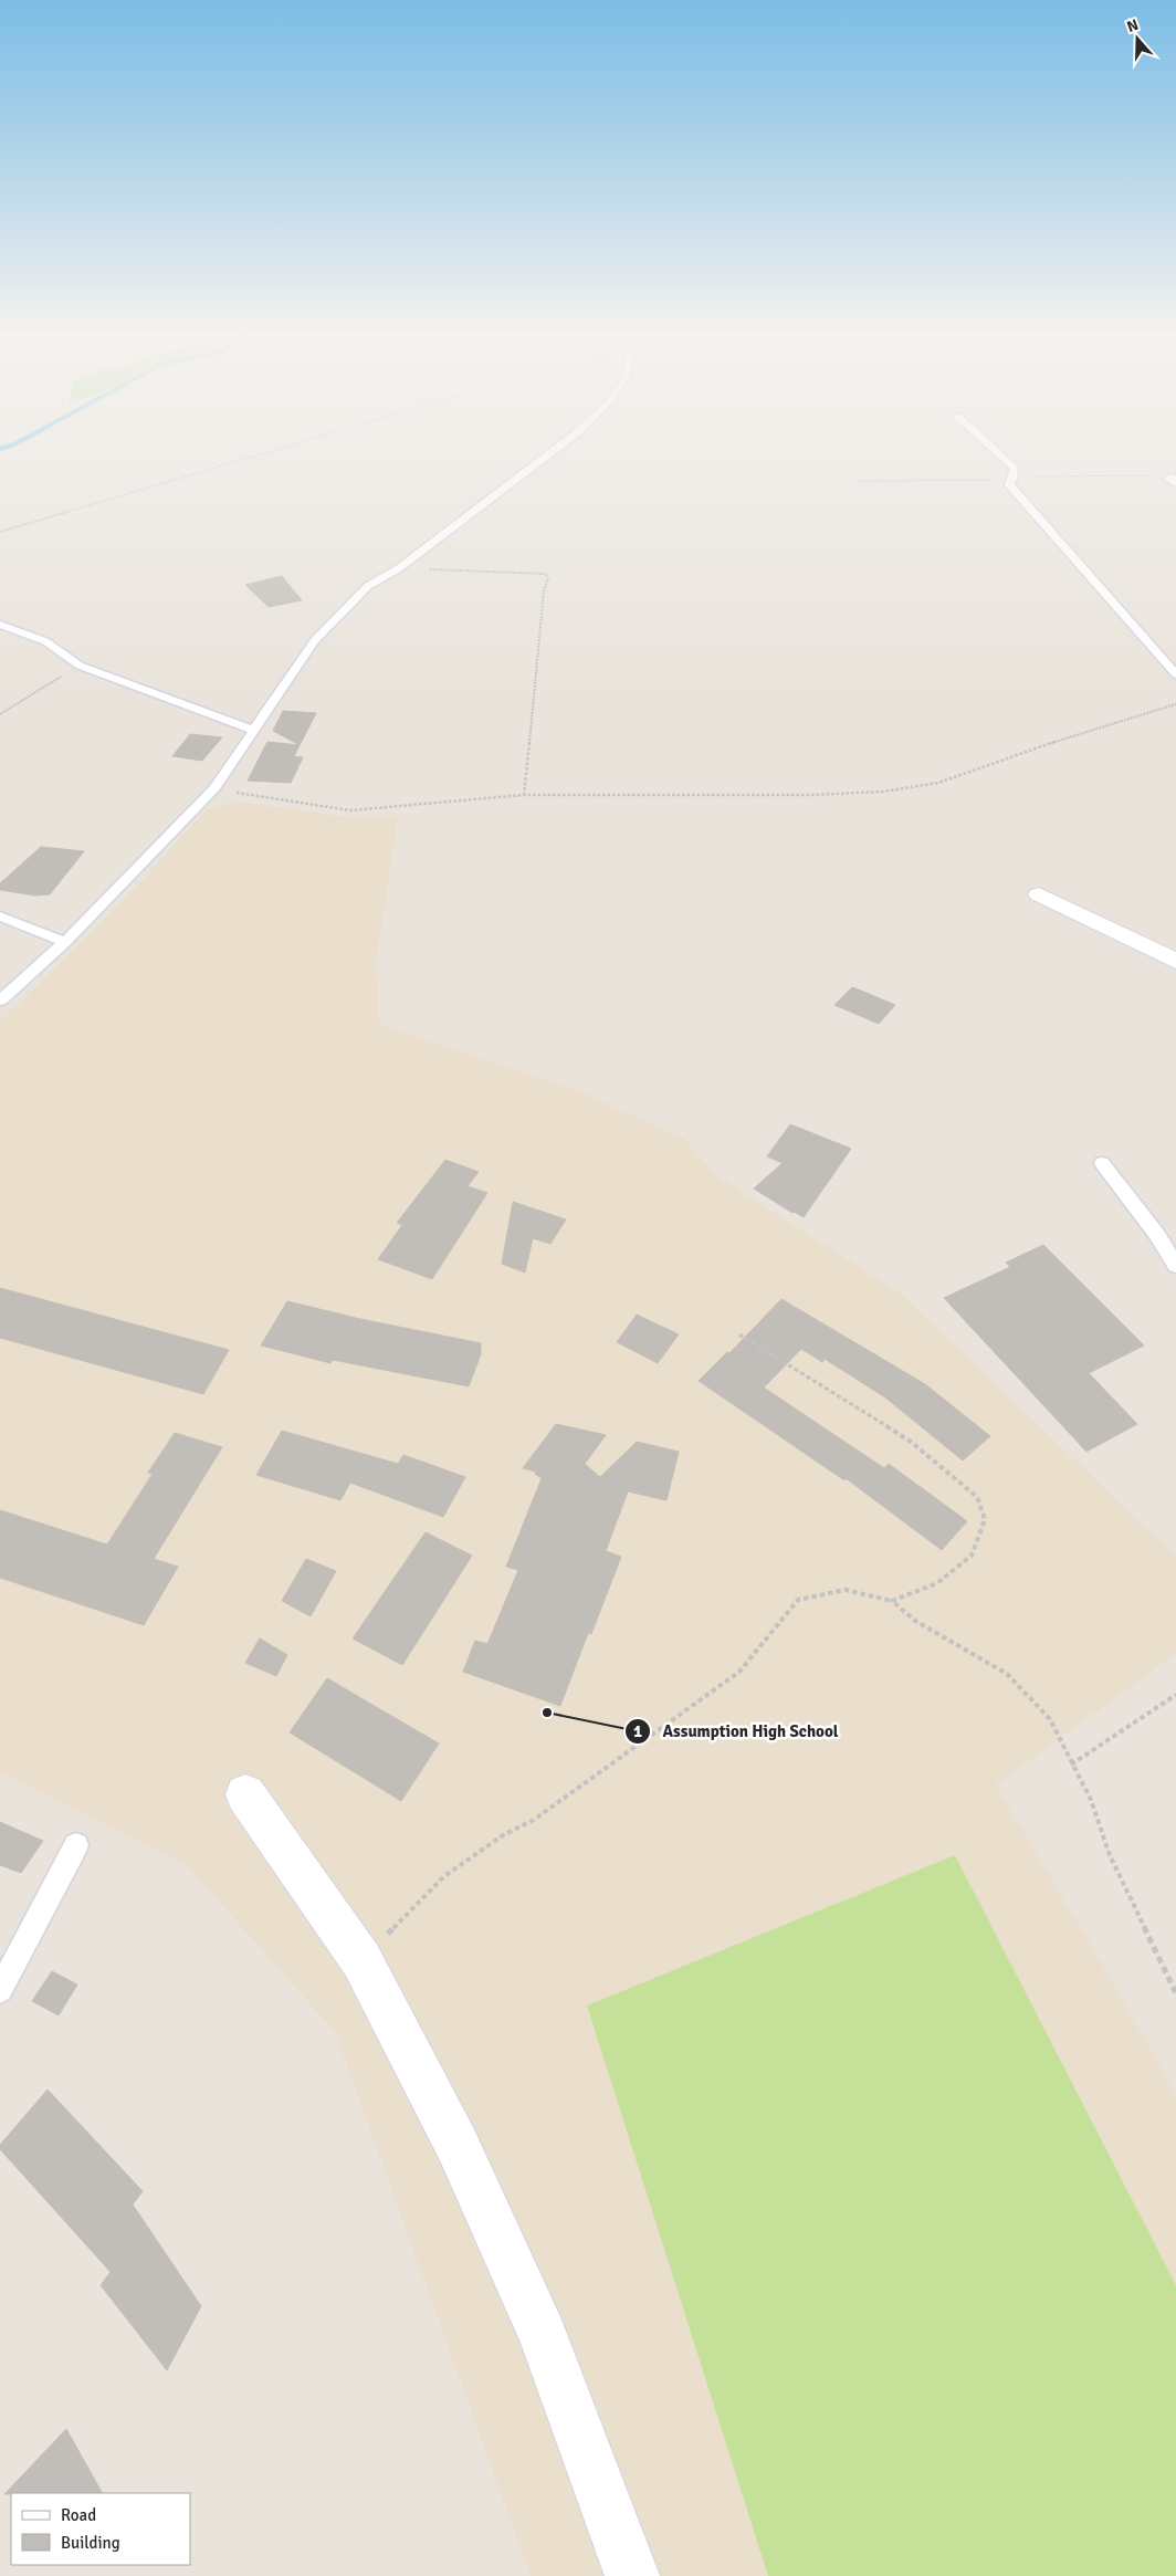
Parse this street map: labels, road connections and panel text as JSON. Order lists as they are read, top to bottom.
{
  "places": ["Assumption High School"],
  "legend": ["Road", "Building"],
  "north": "top"
}
